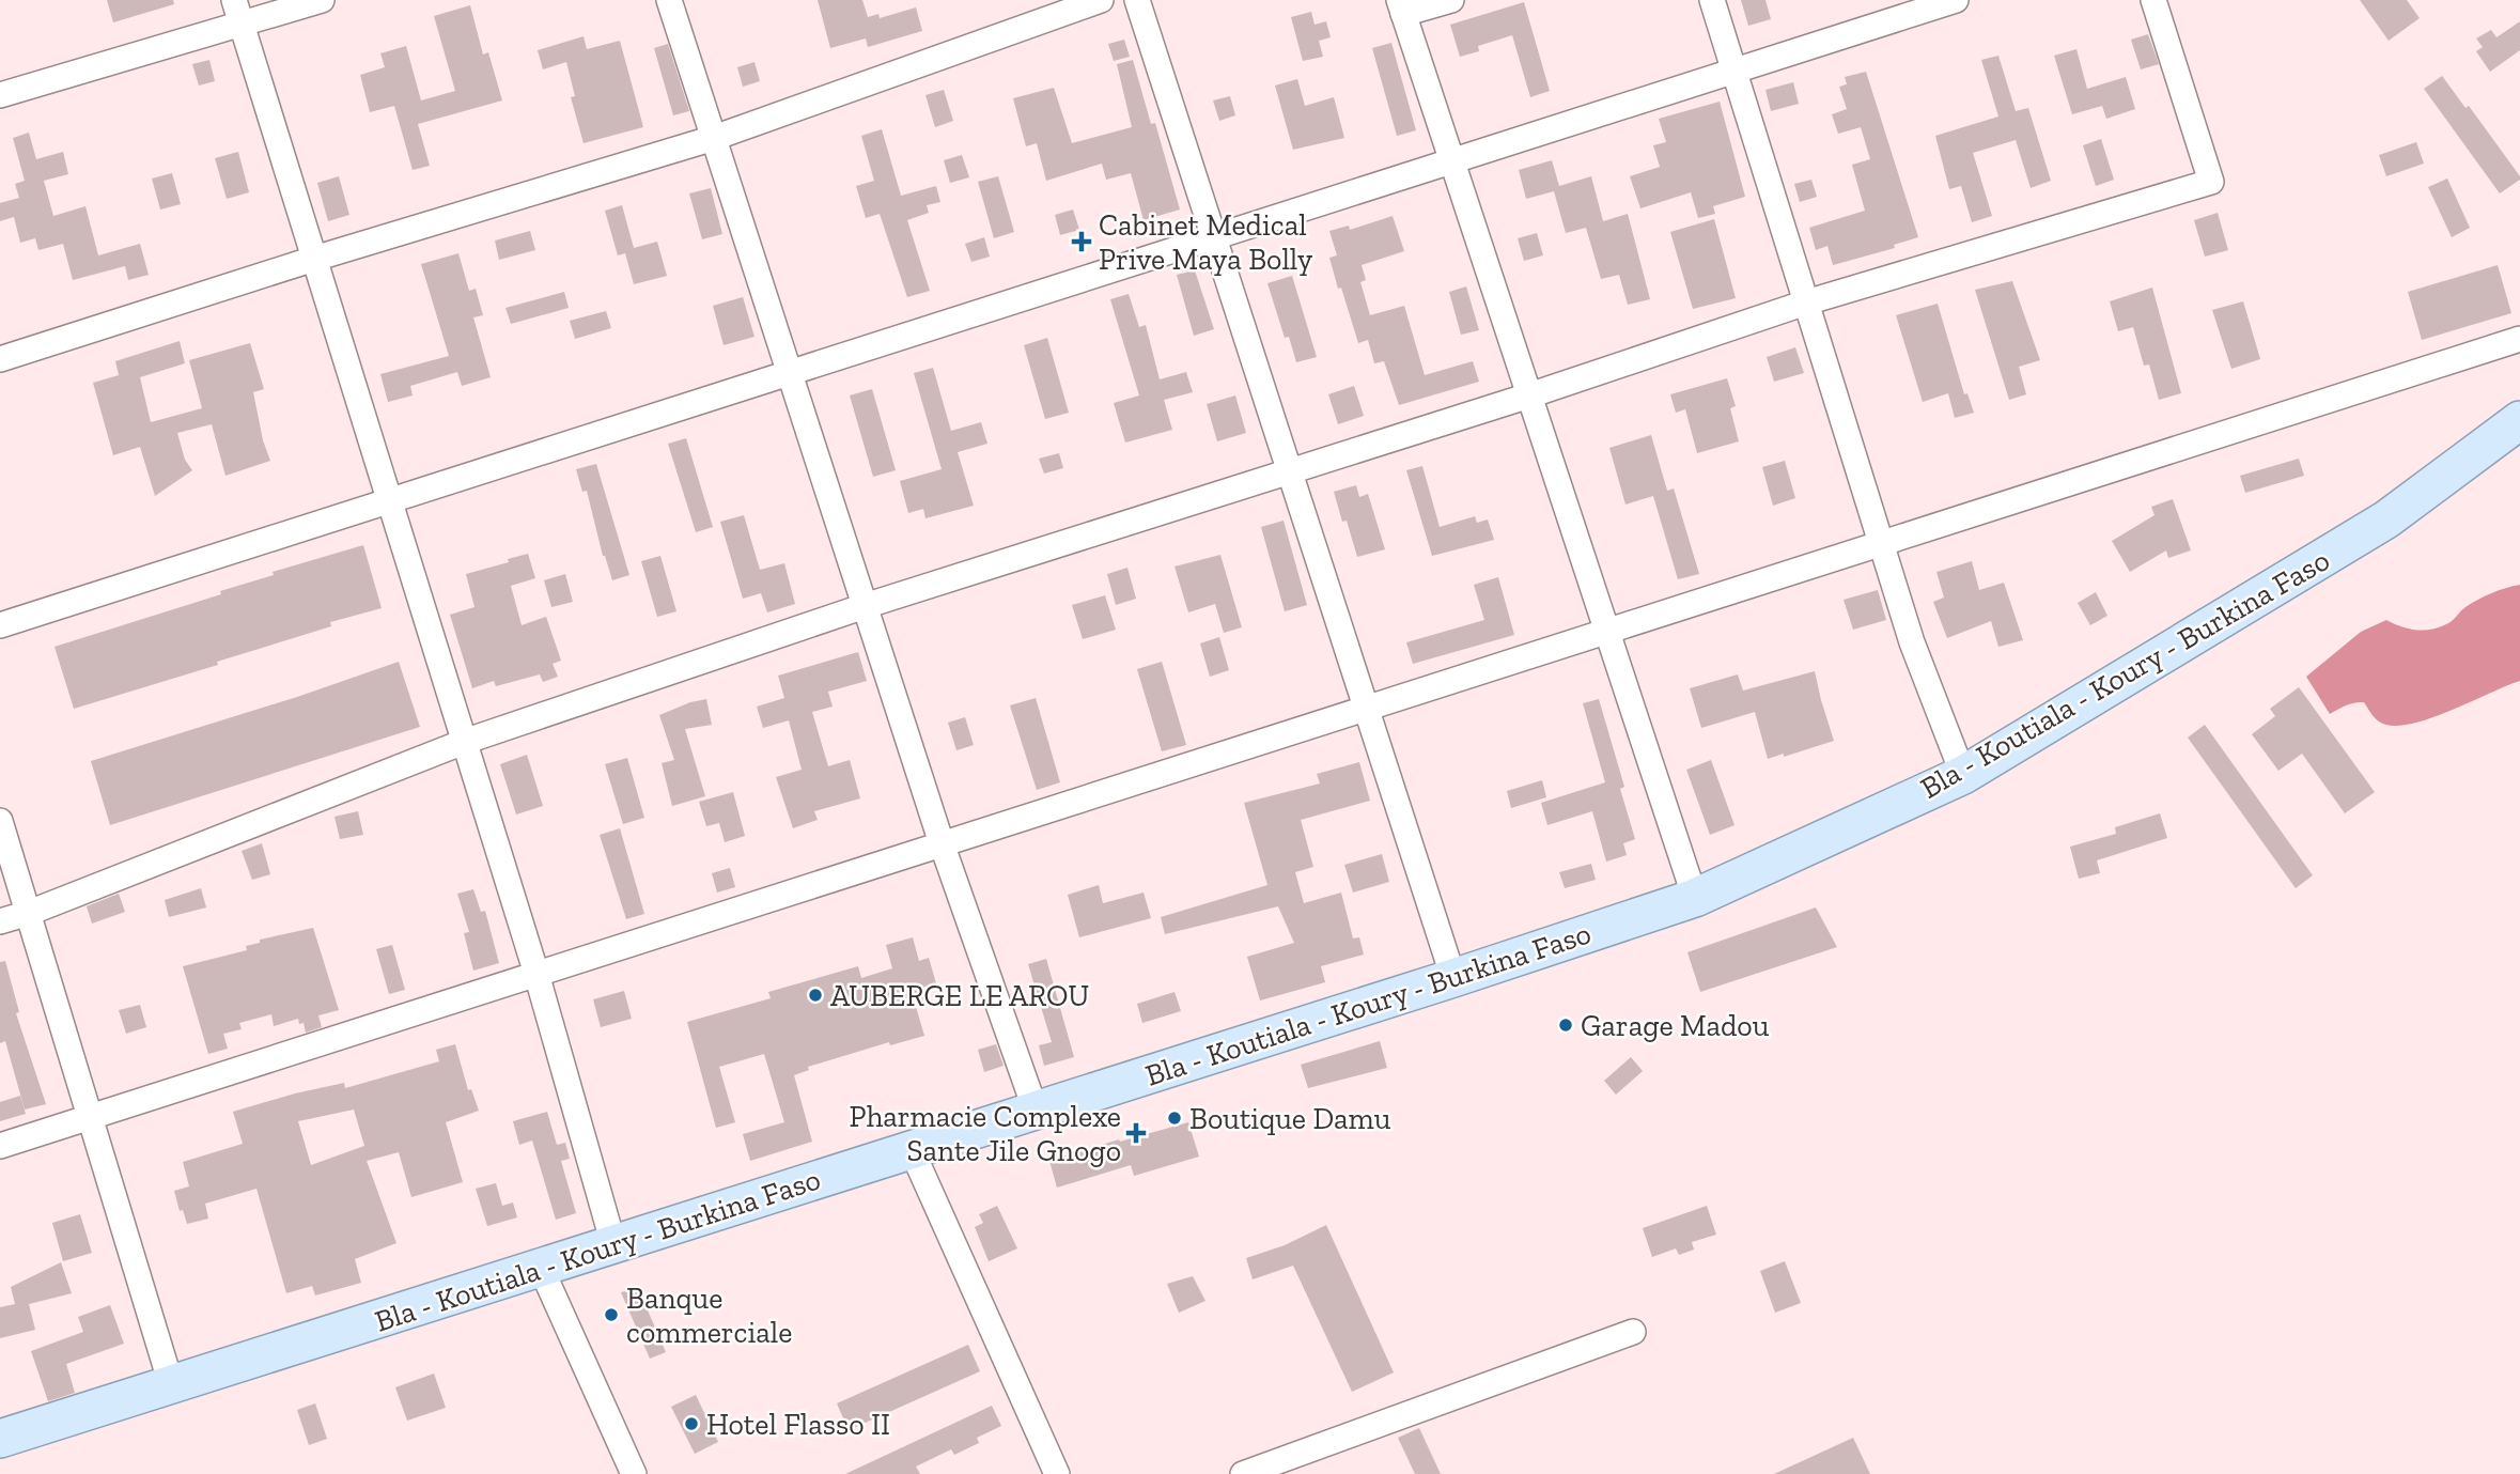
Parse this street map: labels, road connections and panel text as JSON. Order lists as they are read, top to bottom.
{
  "streets": {
    "main road": ["Bla - Koutiala - Koury - Burkina Faso"]
  },
  "places": {
    "health": ["Cabinet Medical Prive Maya Bolly", "Pharmacie Complexe Sante Jile Gnogo"],
    "other": [
      "AUBERGE LE AROU",
      "Garage Madou",
      "Boutique Damu",
      "Banque commerciale",
      "Hotel Flasso II"
    ]
  }
}
